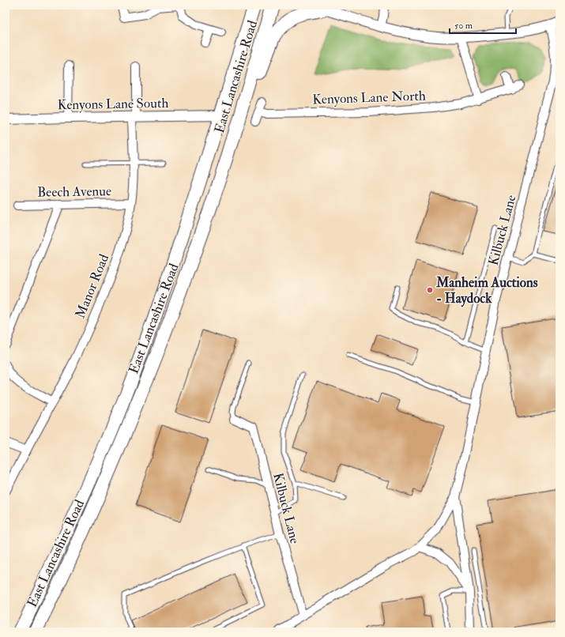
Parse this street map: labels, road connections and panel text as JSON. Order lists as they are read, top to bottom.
{
  "streets": {
    "highway": ["East Lancashire Road"],
    "street": [
      "Kenyons Lane North",
      "Kenyons Lane South",
      "Beech Avenue",
      "Kilbuck Lane",
      "Manor Road"
    ]
  },
  "crossings": [
    ["East Lancashire Road", "Kenyons Lane South"],
    ["Kenyons Lane South", "Manor Road"],
    ["Beech Avenue", "Manor Road"]
  ],
  "places": ["Manheim Auctions - Haydock"],
  "scale_bar": "50 m"
}
